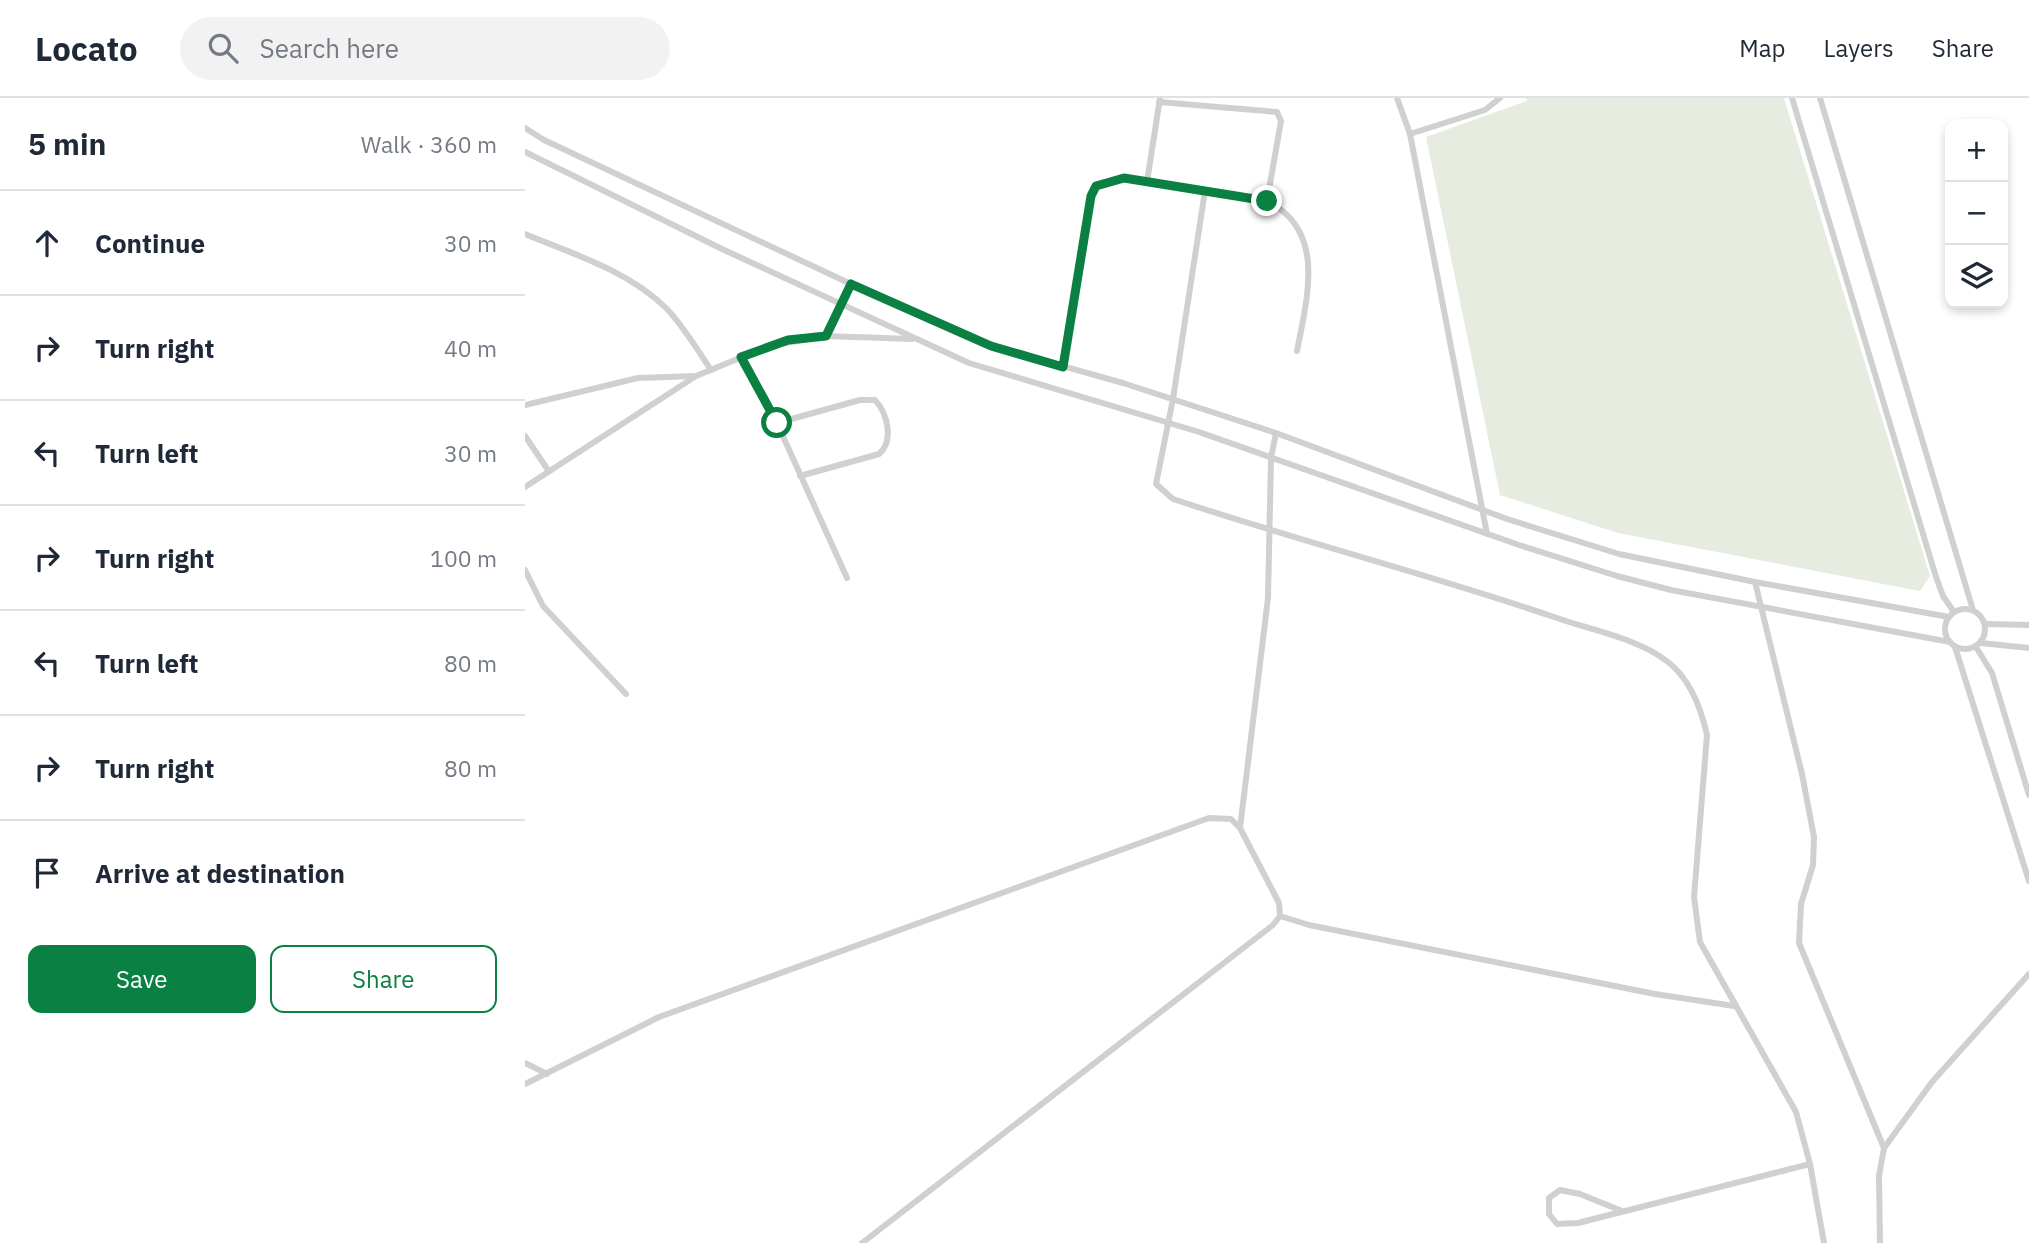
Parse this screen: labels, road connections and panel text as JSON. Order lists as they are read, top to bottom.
{
  "page": {
    "header": "Locato",
    "search": "Search here",
    "nav": ["Map", "Layers", "Share"],
    "heading": ["5 min", "Walk · 360 m"],
    "map_buttons": ["+", "−"],
    "list": [
      ["Continue", "30 m"],
      ["Turn right", "40 m"],
      ["Turn left", "30 m"],
      ["Turn right", "100 m"],
      ["Turn left", "80 m"],
      ["Turn right", "80 m"],
      "Arrive at destination"
    ],
    "buttons": ["Save", "Share"]
  }
}
